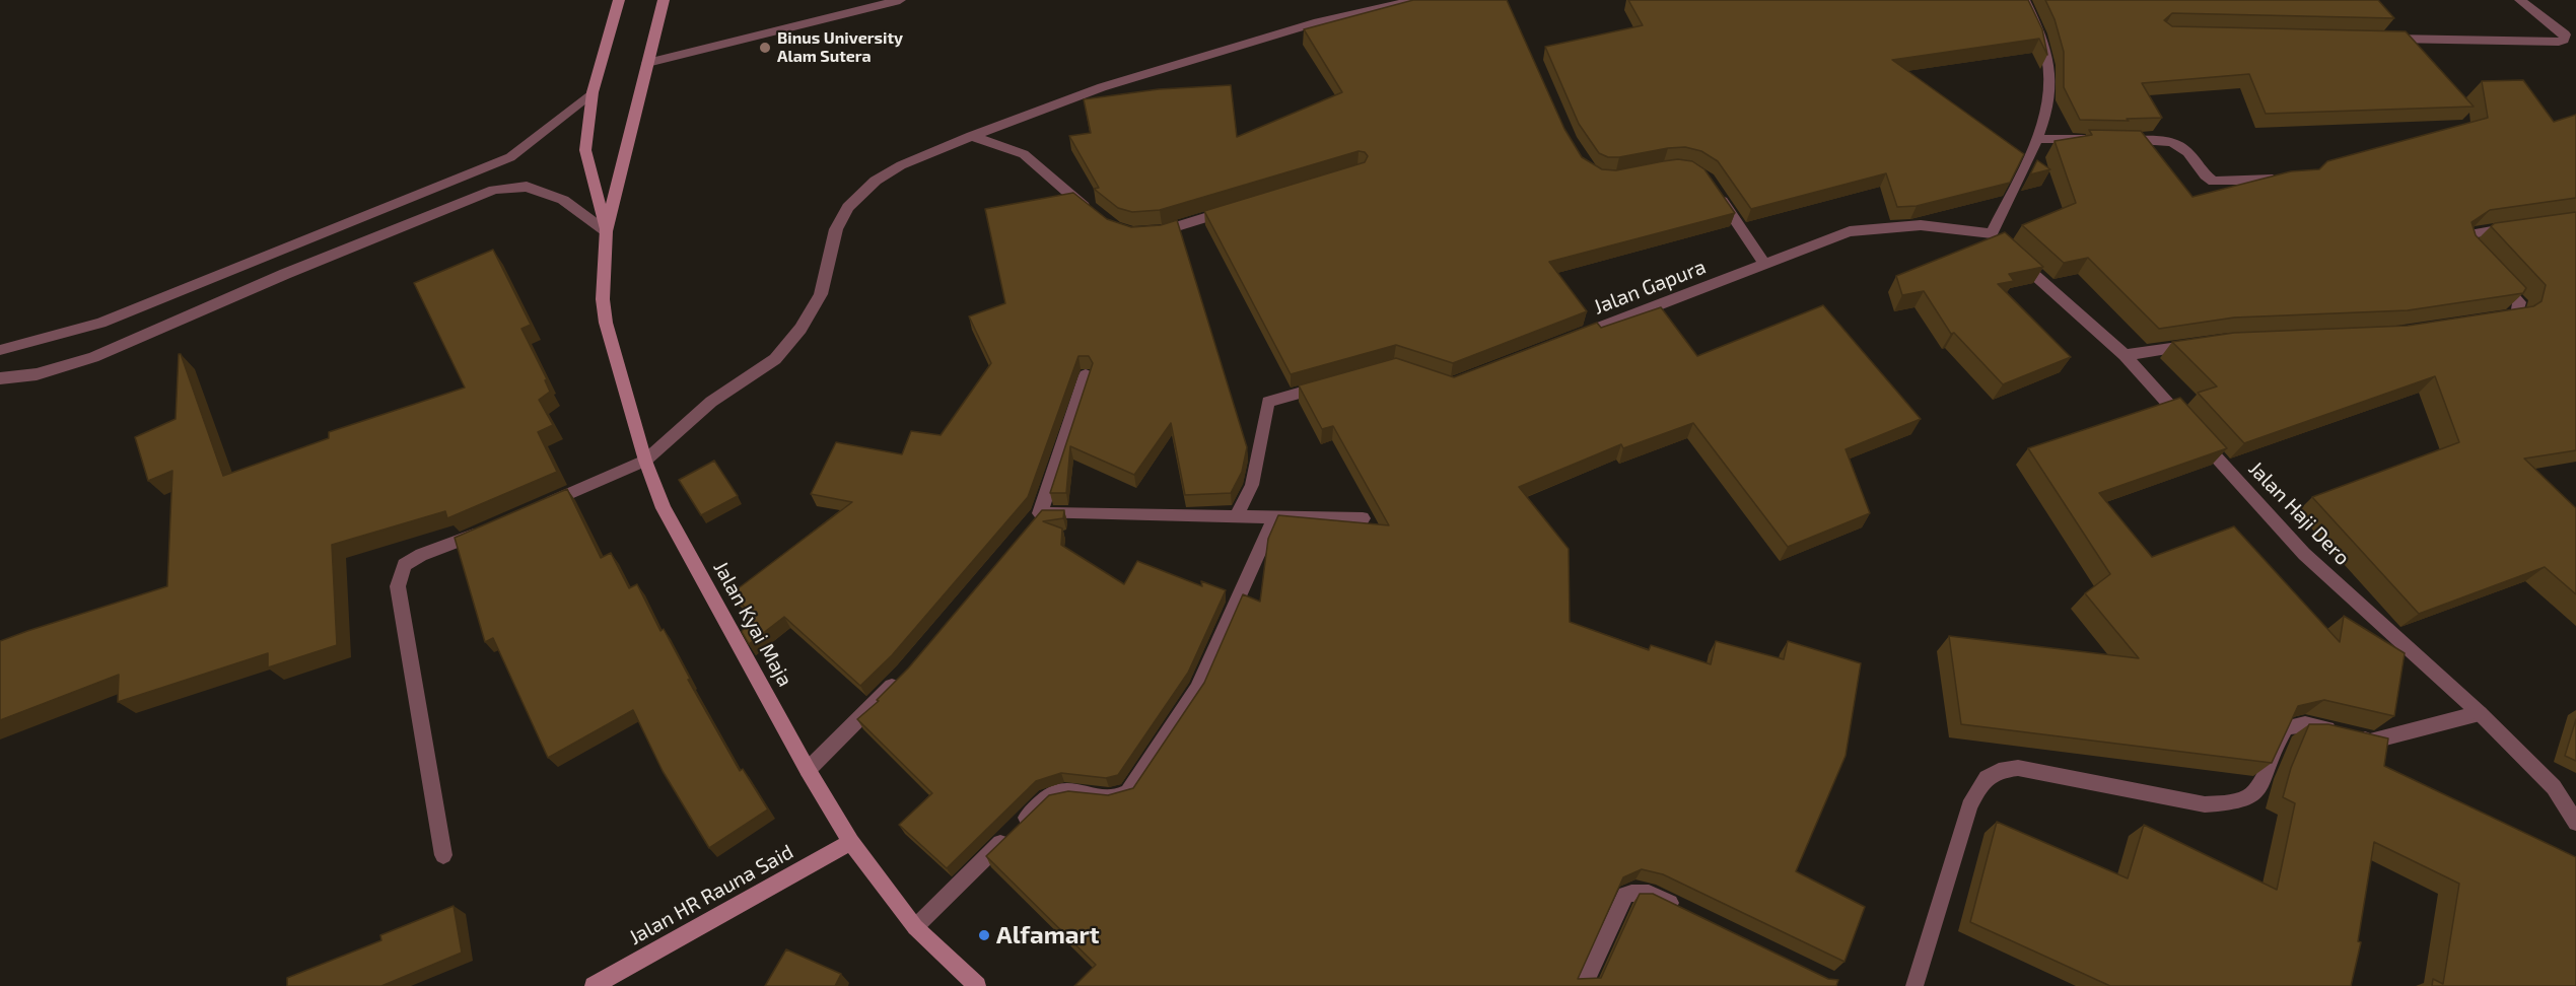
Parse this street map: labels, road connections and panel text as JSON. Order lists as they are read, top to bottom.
{
  "streets": {
    "street": [
      "Jalan Gapura",
      "Jalan Haji Dero",
      "Jalan Kyai Maja",
      "Jalan HR Rauna Said"
    ]
  },
  "crossings": [
    ["Jalan Gapura", "Jalan Haji Dero"],
    ["Jalan Kyai Maja", "Jalan HR Rauna Said"]
  ],
  "places": ["Binus University Alam Sutera", "Alfamart"]
}
